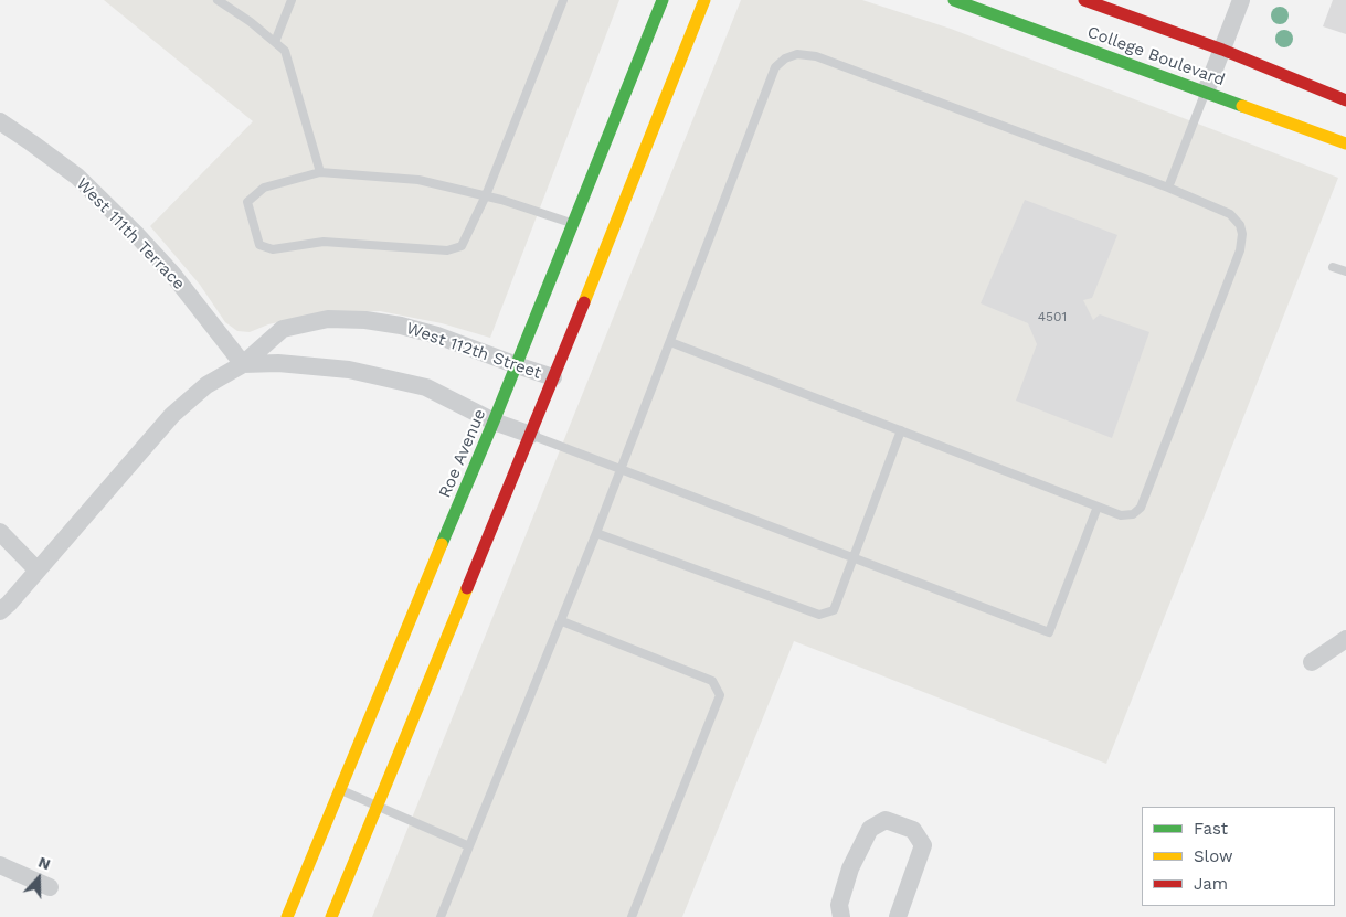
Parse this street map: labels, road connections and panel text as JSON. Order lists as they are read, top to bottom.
{
  "streets": {
    "main road": ["College Boulevard", "Roe Avenue"],
    "street": ["West 111th Terrace", "West 112th Street"]
  },
  "crossings": [
    ["West 111th Terrace", "West 112th Street"],
    ["West 112th Street", "Roe Avenue"]
  ],
  "house_numbers": ["4501"],
  "legend": ["Fast", "Slow", "Jam"],
  "north": "top"
}
